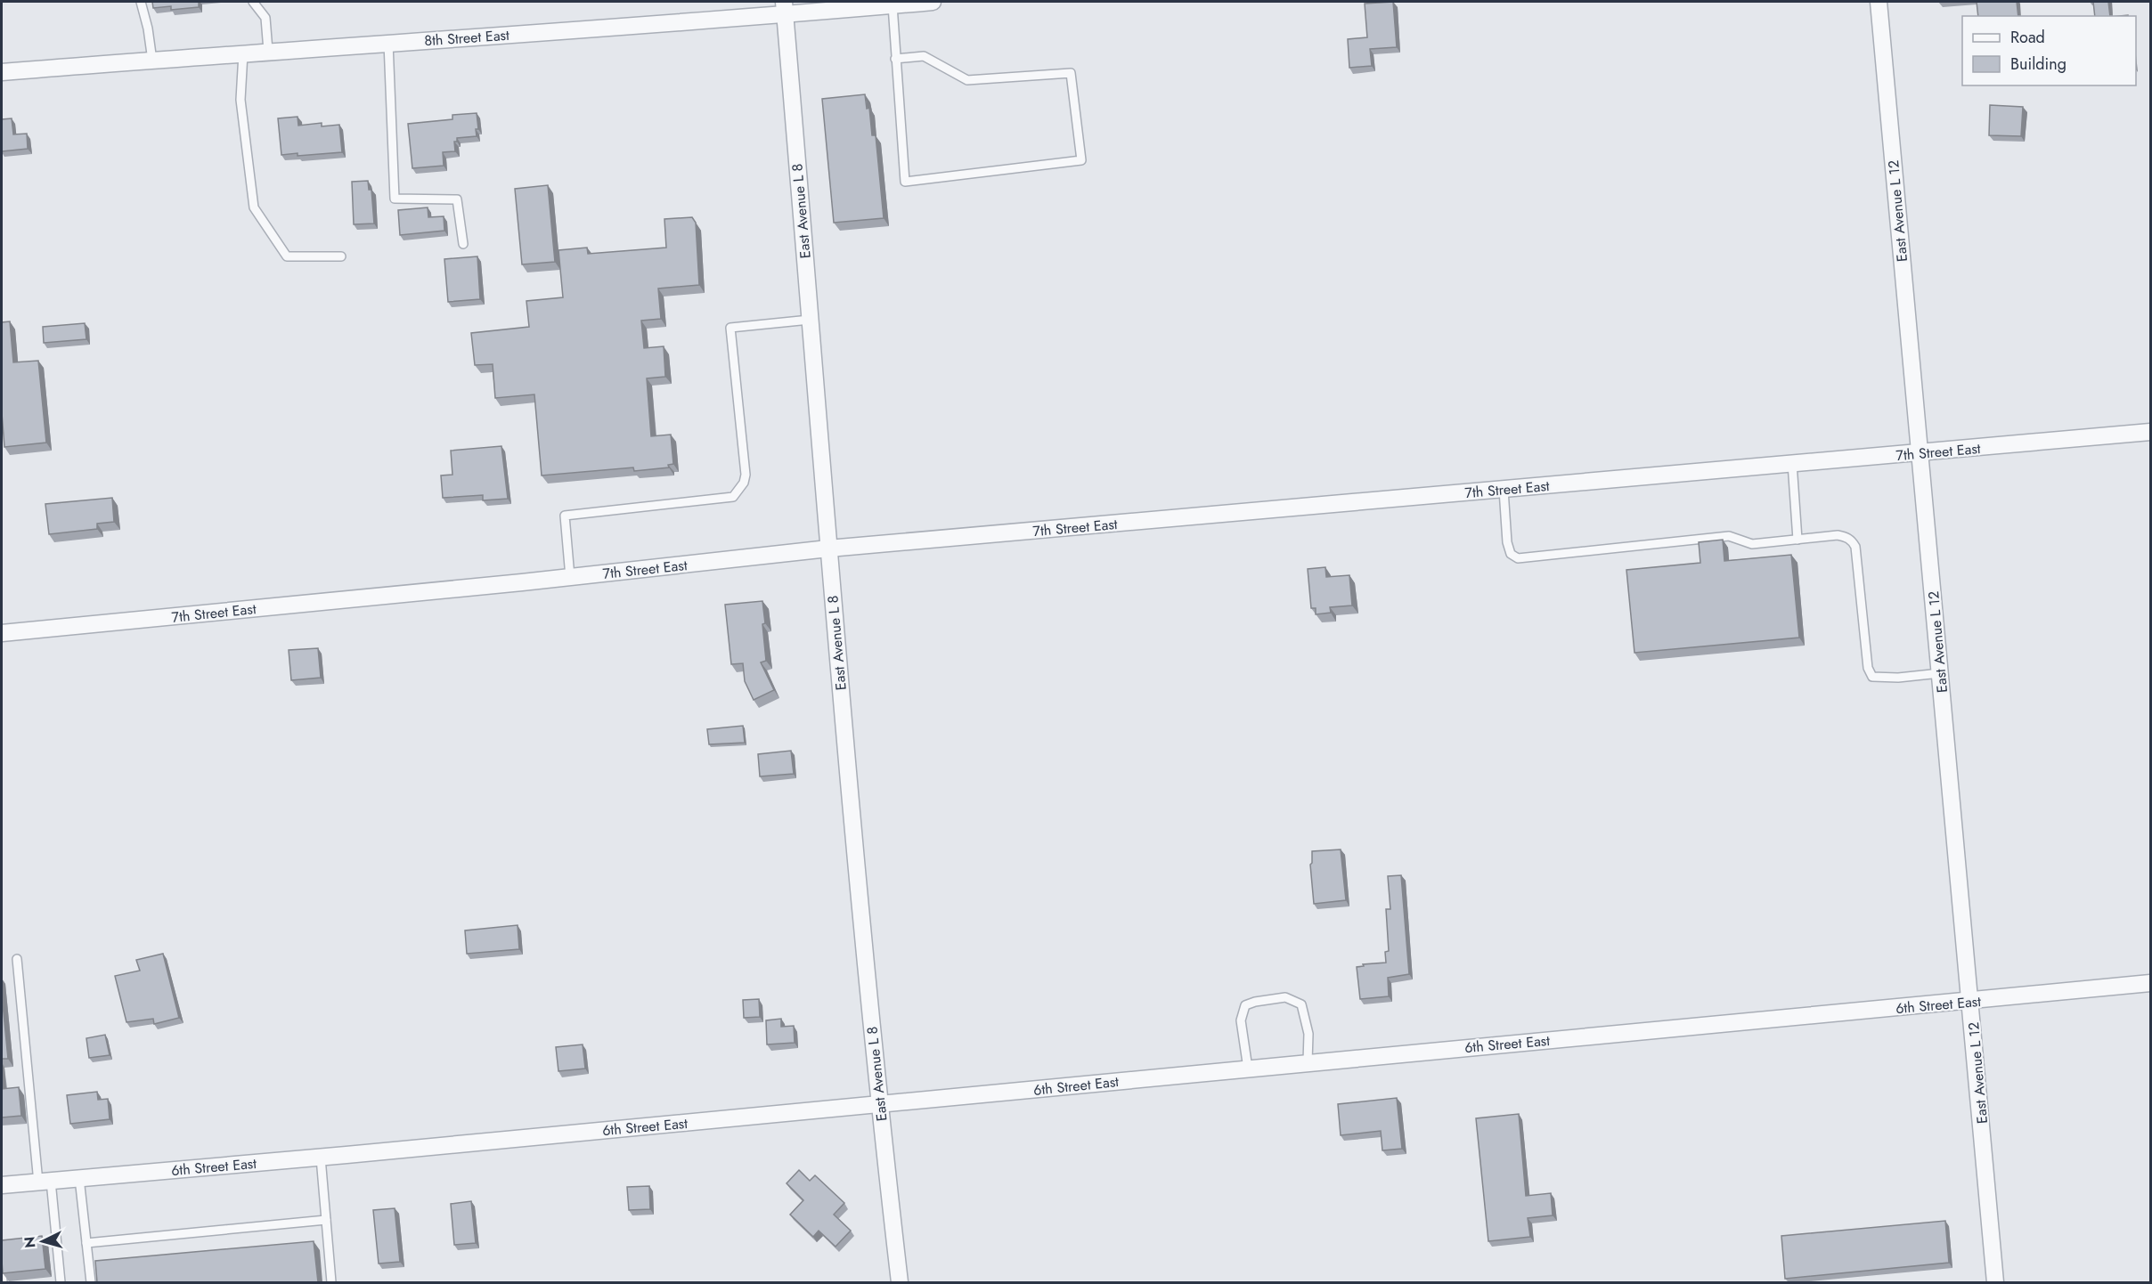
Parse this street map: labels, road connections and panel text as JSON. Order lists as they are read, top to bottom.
{
  "streets": {
    "street": [
      "8th Street East",
      "East Avenue L 8",
      "East Avenue L 12",
      "7th Street East",
      "6th Street East"
    ]
  },
  "crossings": [
    ["8th Street East", "East Avenue L 8"],
    ["East Avenue L 8", "7th Street East"],
    ["East Avenue L 8", "6th Street East"],
    ["East Avenue L 12", "7th Street East"],
    ["East Avenue L 12", "6th Street East"]
  ],
  "legend": ["Road", "Building"],
  "north": "left"
}
